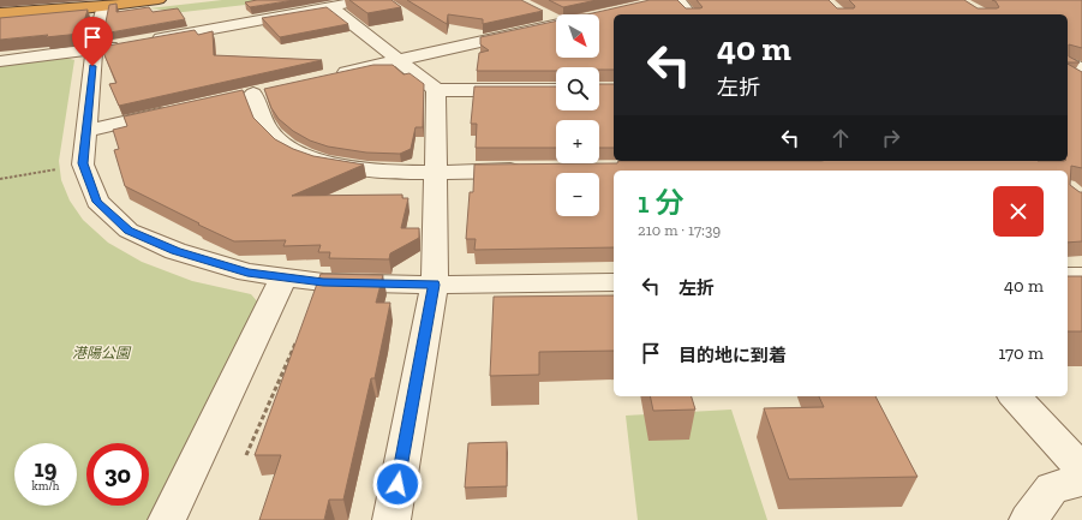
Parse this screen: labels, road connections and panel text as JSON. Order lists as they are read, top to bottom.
{
  "parks": ["港陽公園"],
  "north": "bottom right",
  "page": {
    "map_buttons": ["+", "−"],
    "turn": ["40 m", "左折"],
    "heading": ["1 分", "210 m · 17:39"],
    "list": [
      {
        "name": "左折",
        "value": "40 m"
      },
      {
        "name": "目的地に到着",
        "value": "170 m"
      }
    ],
    "speed": "19 km/h",
    "limit": "30"
  }
}
